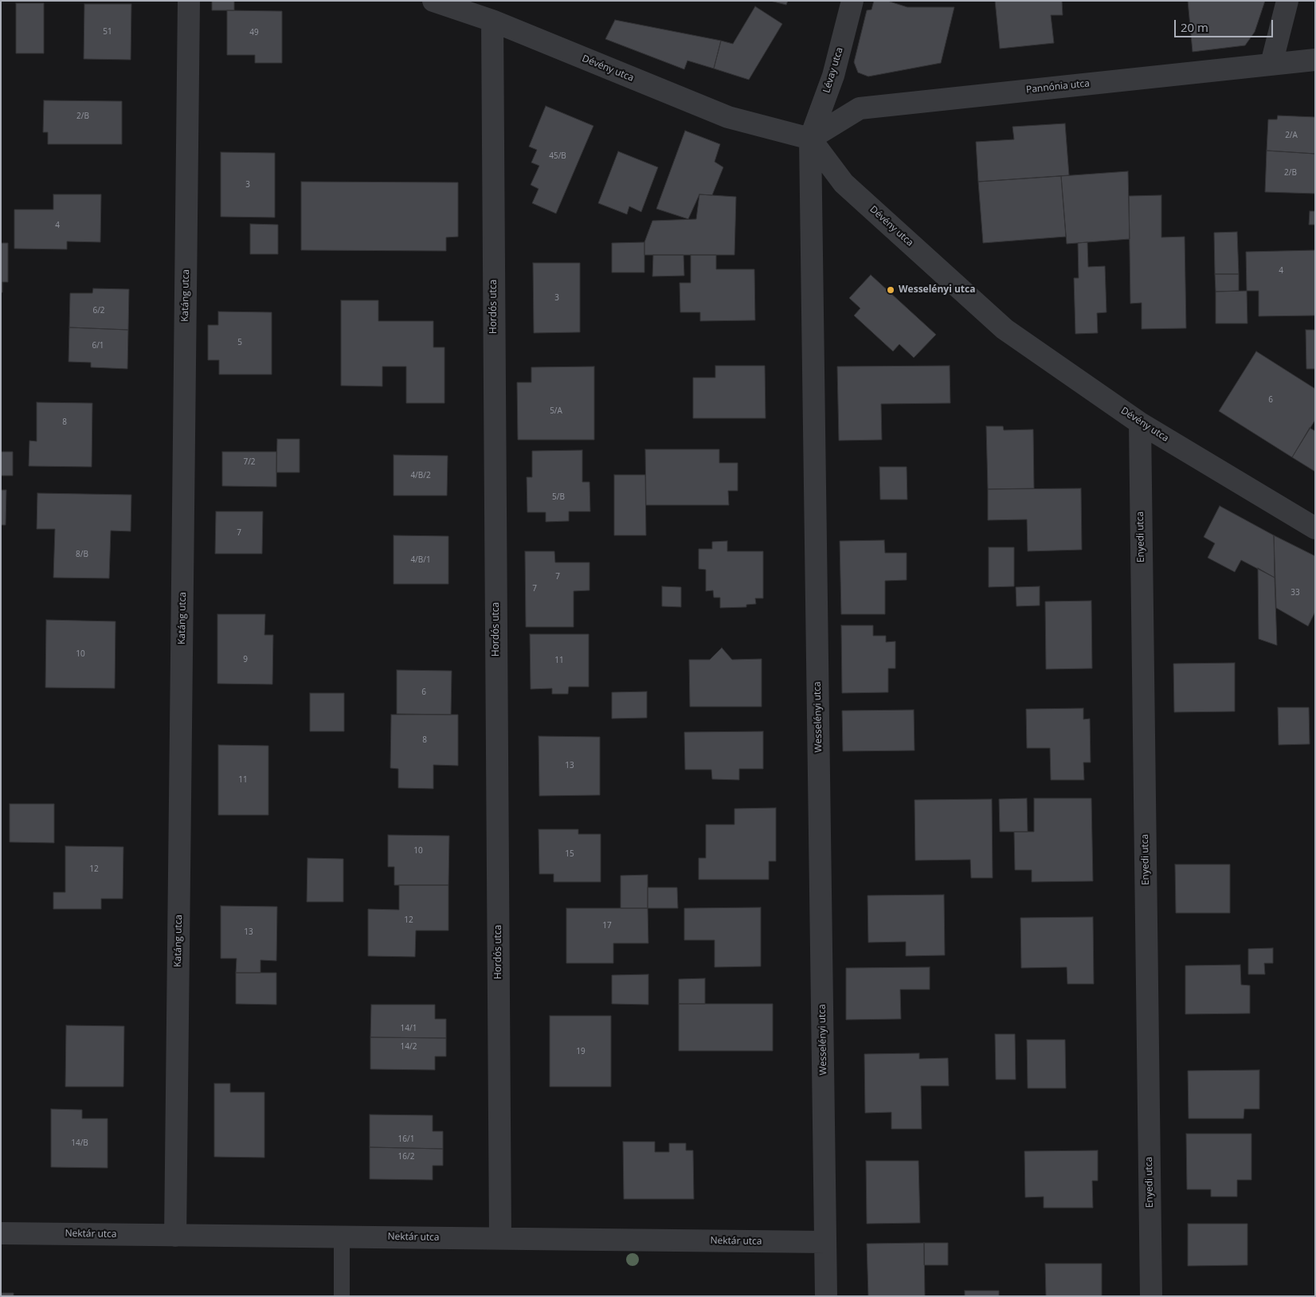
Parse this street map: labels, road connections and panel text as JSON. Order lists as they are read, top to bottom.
{
  "streets": {
    "street": [
      "Dévény utca",
      "Lévay utca",
      "Pannónia utca",
      "Katáng utca",
      "Hordós utca",
      "Enyedi utca",
      "Wesselényi utca",
      "Nektár utca"
    ]
  },
  "crossings": [
    ["Dévény utca", "Lévay utca"],
    ["Dévény utca", "Pannónia utca"],
    ["Dévény utca", "Hordós utca"],
    ["Dévény utca", "Enyedi utca"],
    ["Dévény utca", "Wesselényi utca"],
    ["Lévay utca", "Pannónia utca"],
    ["Lévay utca", "Wesselényi utca"],
    ["Pannónia utca", "Wesselényi utca"],
    ["Katáng utca", "Nektár utca"],
    ["Hordós utca", "Nektár utca"],
    ["Wesselényi utca", "Nektár utca"]
  ],
  "places": ["Wesselényi utca"],
  "house_numbers": [
    "51",
    "49",
    "2/B",
    "2/A",
    "45/B",
    "2/B",
    "3",
    "4",
    "4",
    "3",
    "6/2",
    "5",
    "6/1",
    "6",
    "5/A",
    "8",
    "7/2",
    "4/B/2",
    "5/B",
    "7",
    "8/B",
    "4/B/1",
    "7",
    "7",
    "33",
    "10",
    "9",
    "11",
    "6",
    "8",
    "13",
    "11",
    "10",
    "15",
    "12",
    "12",
    "17",
    "13",
    "14/1",
    "14/2",
    "19",
    "16/1",
    "14/B",
    "16/2"
  ],
  "scale_bar": "20 m"
}
